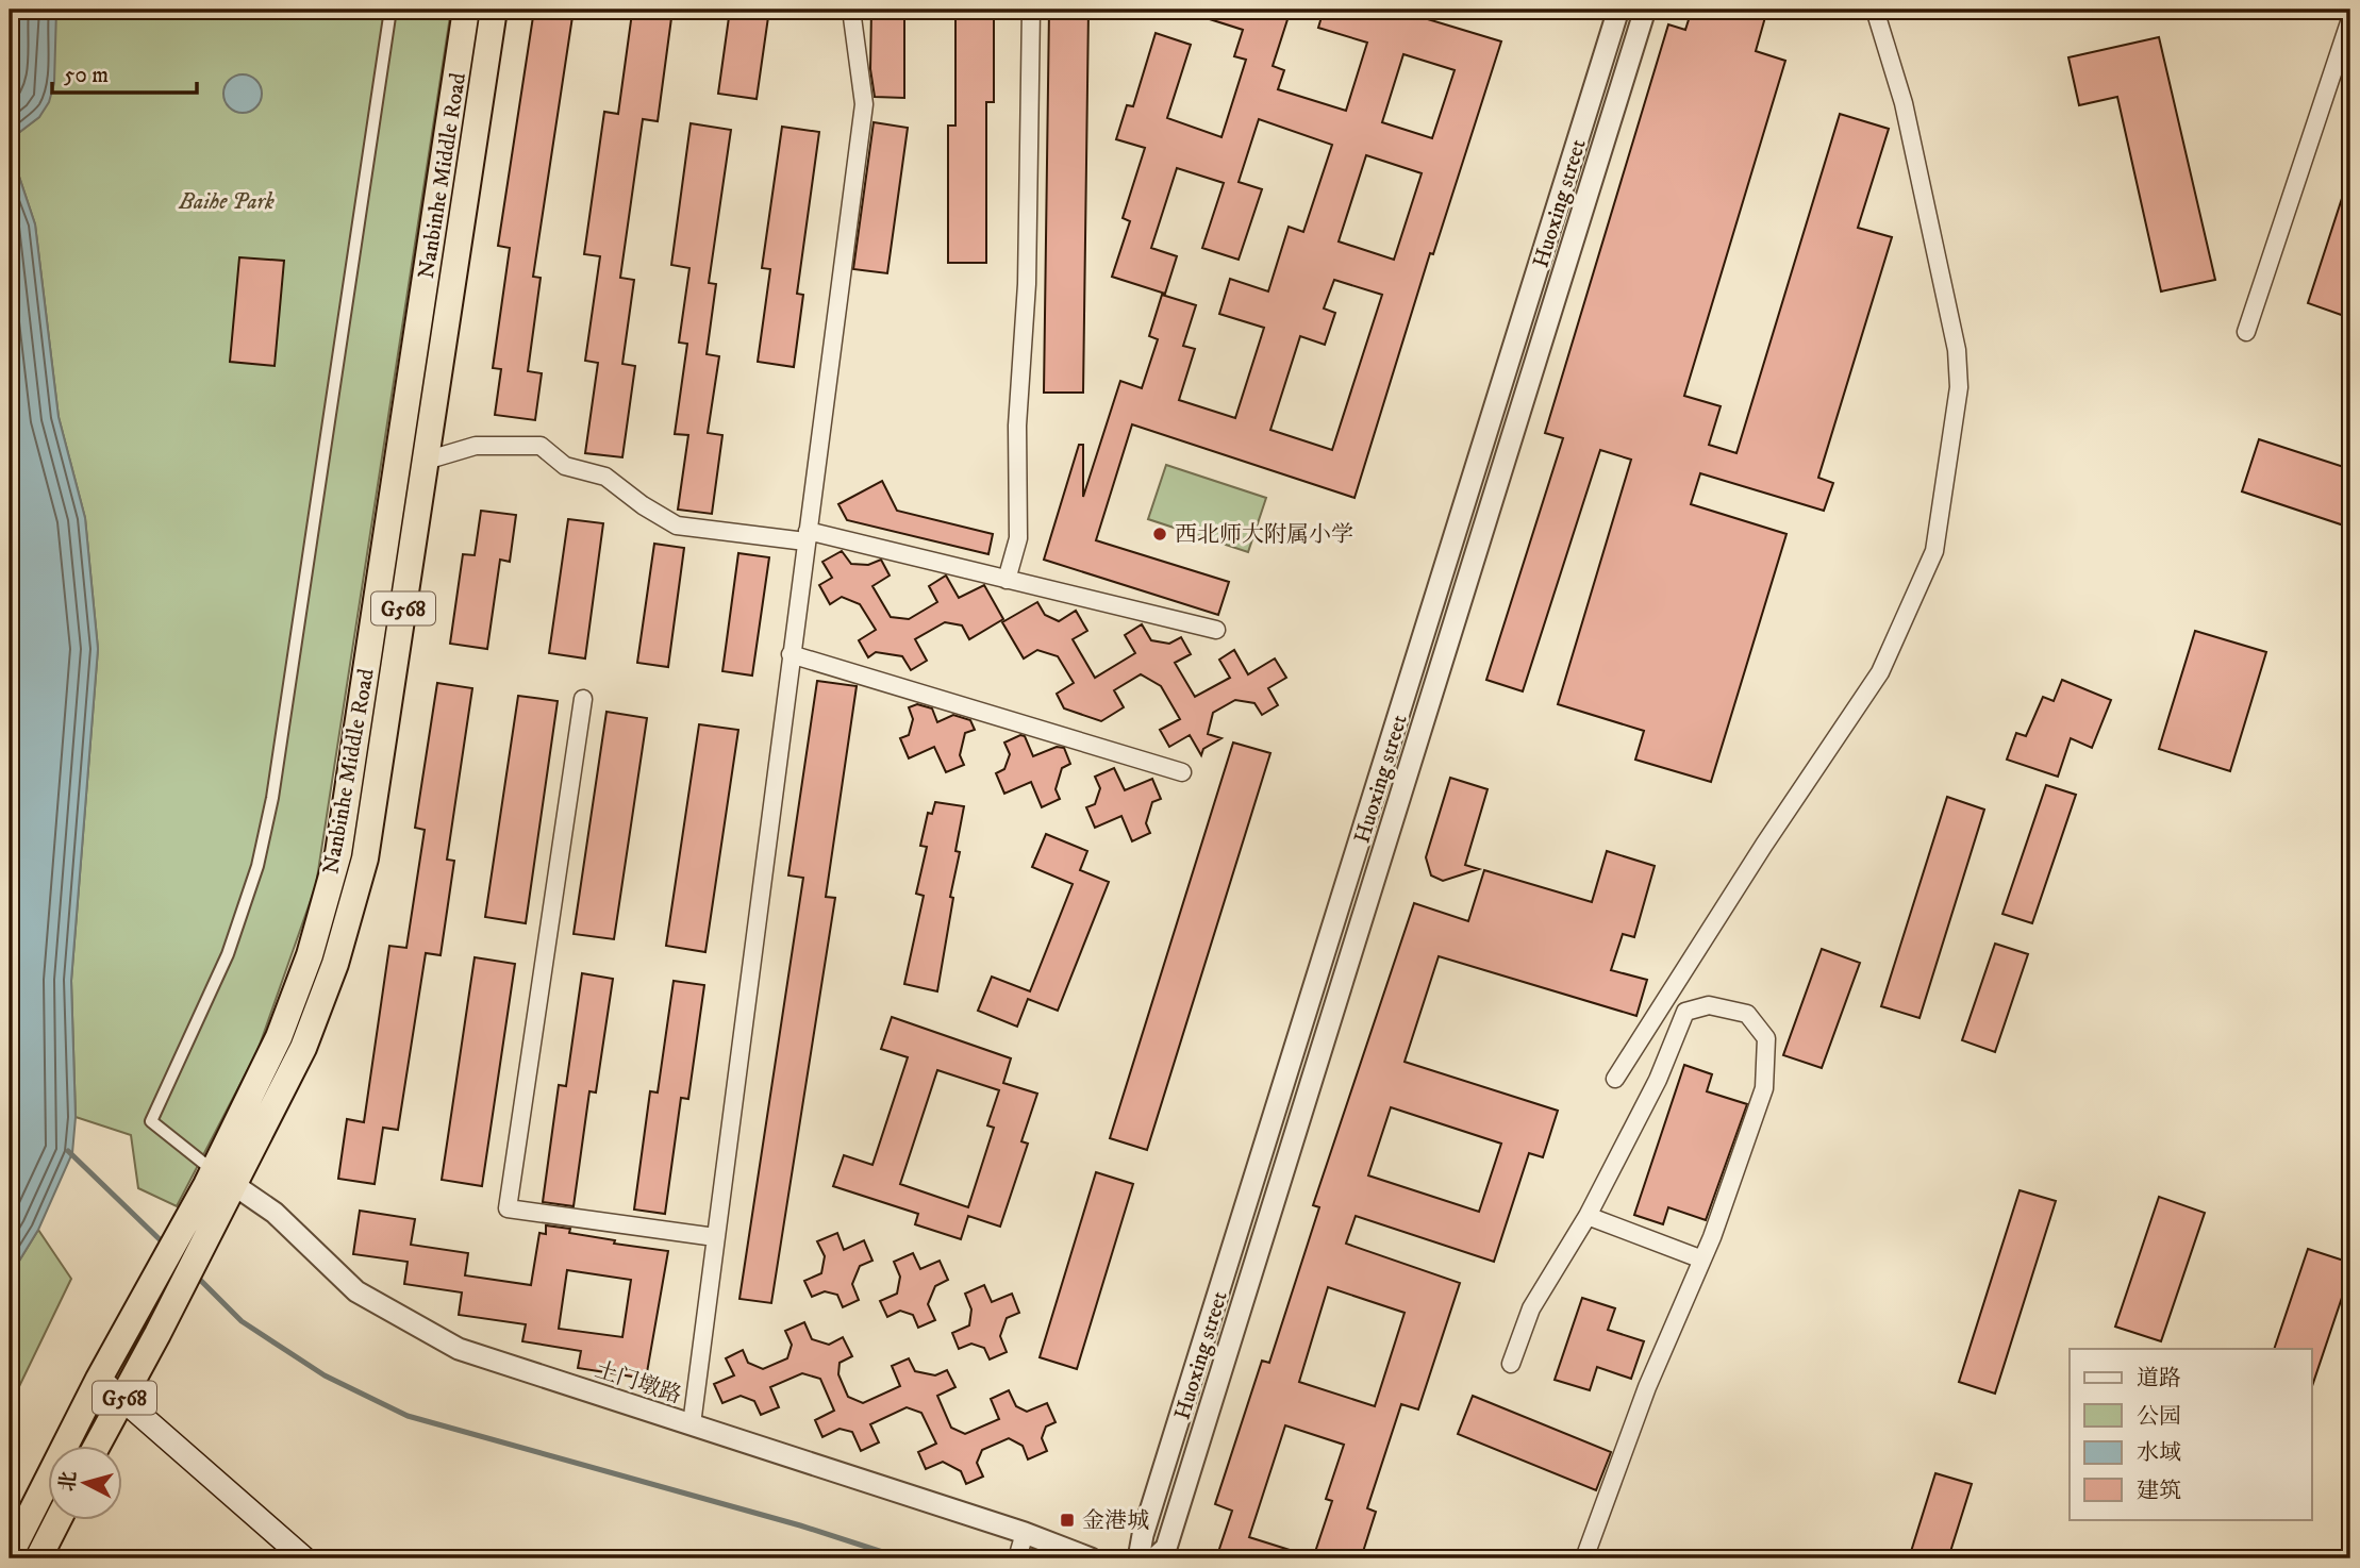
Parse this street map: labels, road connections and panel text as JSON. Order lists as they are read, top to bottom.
{
  "streets": {
    "highway": ["Nanbinhe Middle Road", "G568"],
    "street": ["Huoxing street", "土门墩路"]
  },
  "crossings": [
    ["Nanbinhe Middle Road", "土门墩路"]
  ],
  "parks": ["Baihe Park"],
  "places": {
    "other": ["西北师大附属小学"],
    "transit": ["金港城"]
  },
  "legend": [
    "道路",
    "公园",
    "水域",
    "建筑"
  ],
  "scale_bar": "50 m",
  "north": "left"
}
